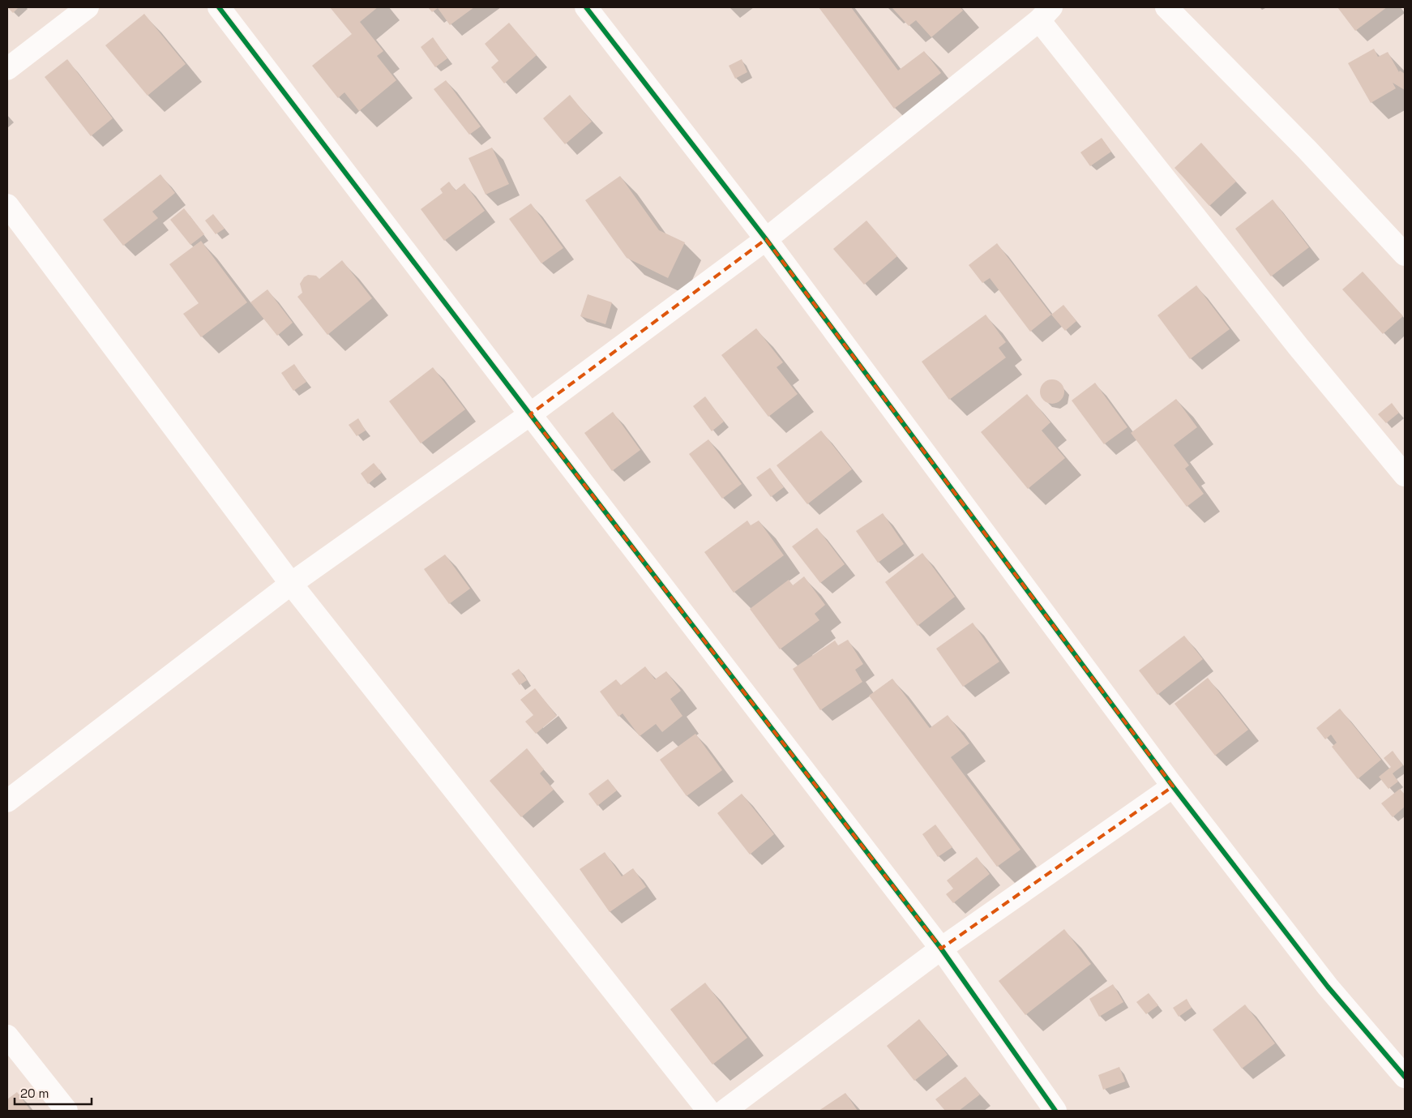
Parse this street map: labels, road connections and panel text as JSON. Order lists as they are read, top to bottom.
{
  "scale_bar": "20 m"
}
